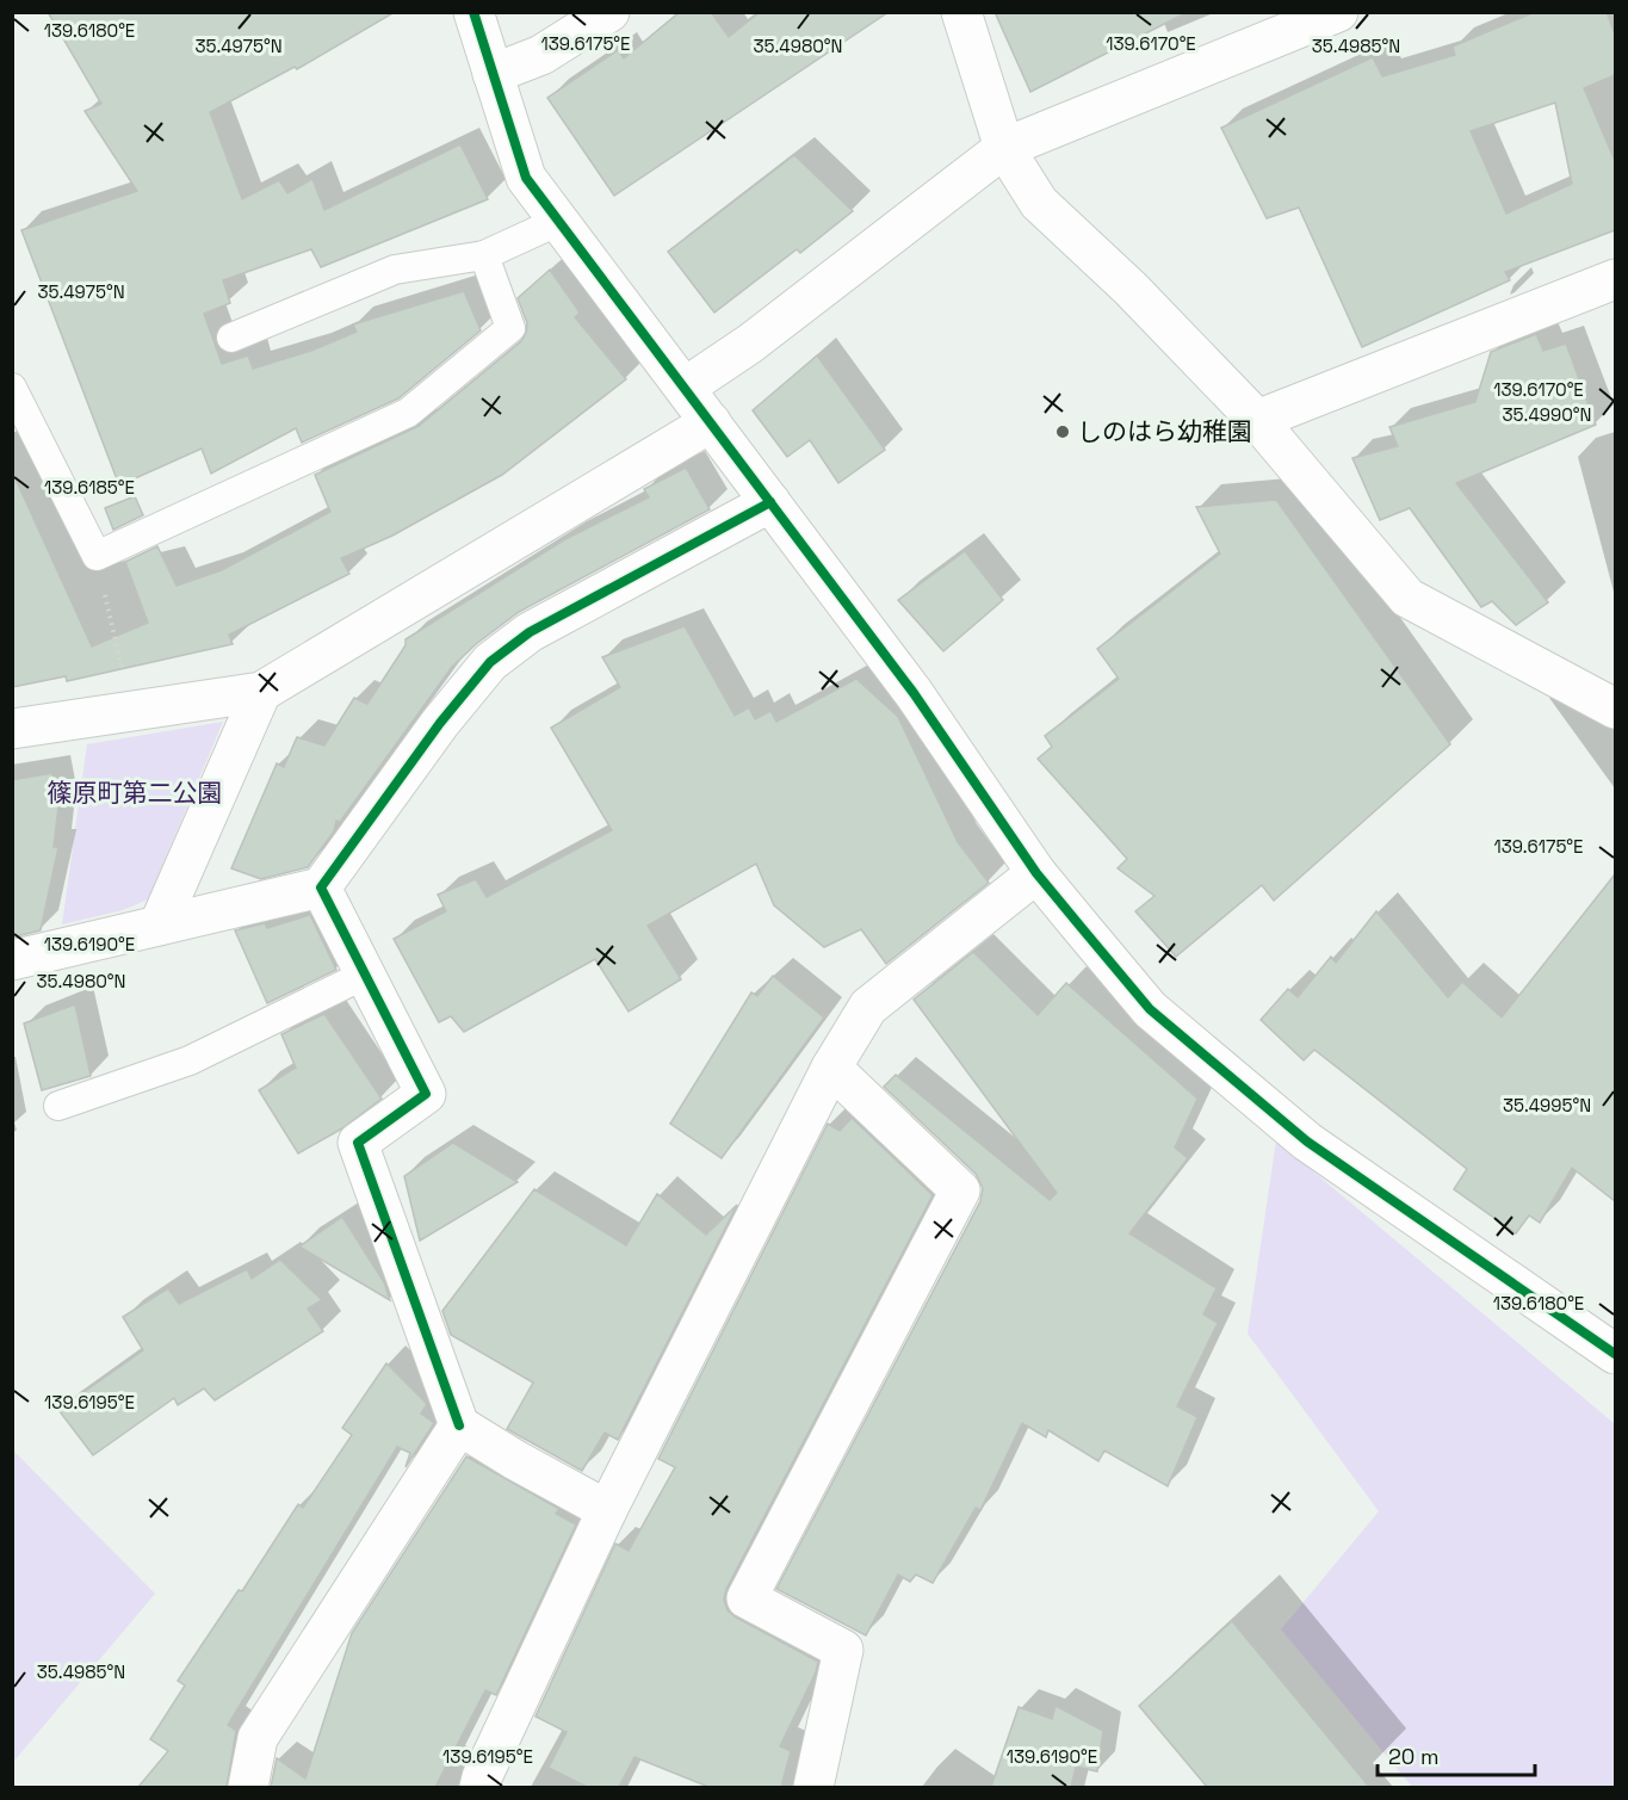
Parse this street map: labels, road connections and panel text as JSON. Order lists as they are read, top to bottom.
{
  "parks": ["篠原町第二公園"],
  "places": ["しのはら幼稚園"],
  "scale_bar": "20 m",
  "coordinates": [
    "139.6180°E",
    "139.6170°E",
    "139.6175°E",
    "35.4975°N",
    "35.4980°N",
    "35.4985°N",
    "35.4990°N",
    "139.6185°E",
    "139.6190°E",
    "35.4995°N",
    "139.6195°E"
  ]
}
